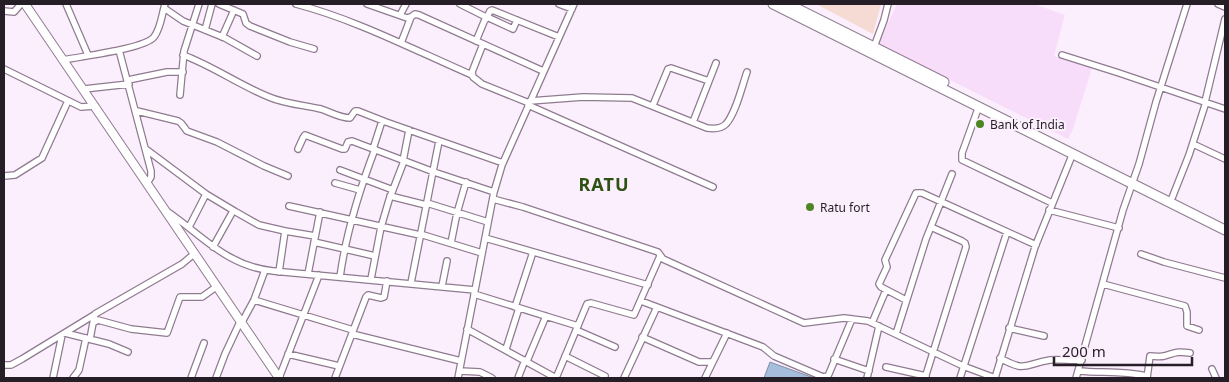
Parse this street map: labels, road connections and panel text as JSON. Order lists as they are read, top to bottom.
{
  "districts": ["RATU"],
  "places": ["Bank of India", "Ratu fort"],
  "scale_bar": "200 m"
}
